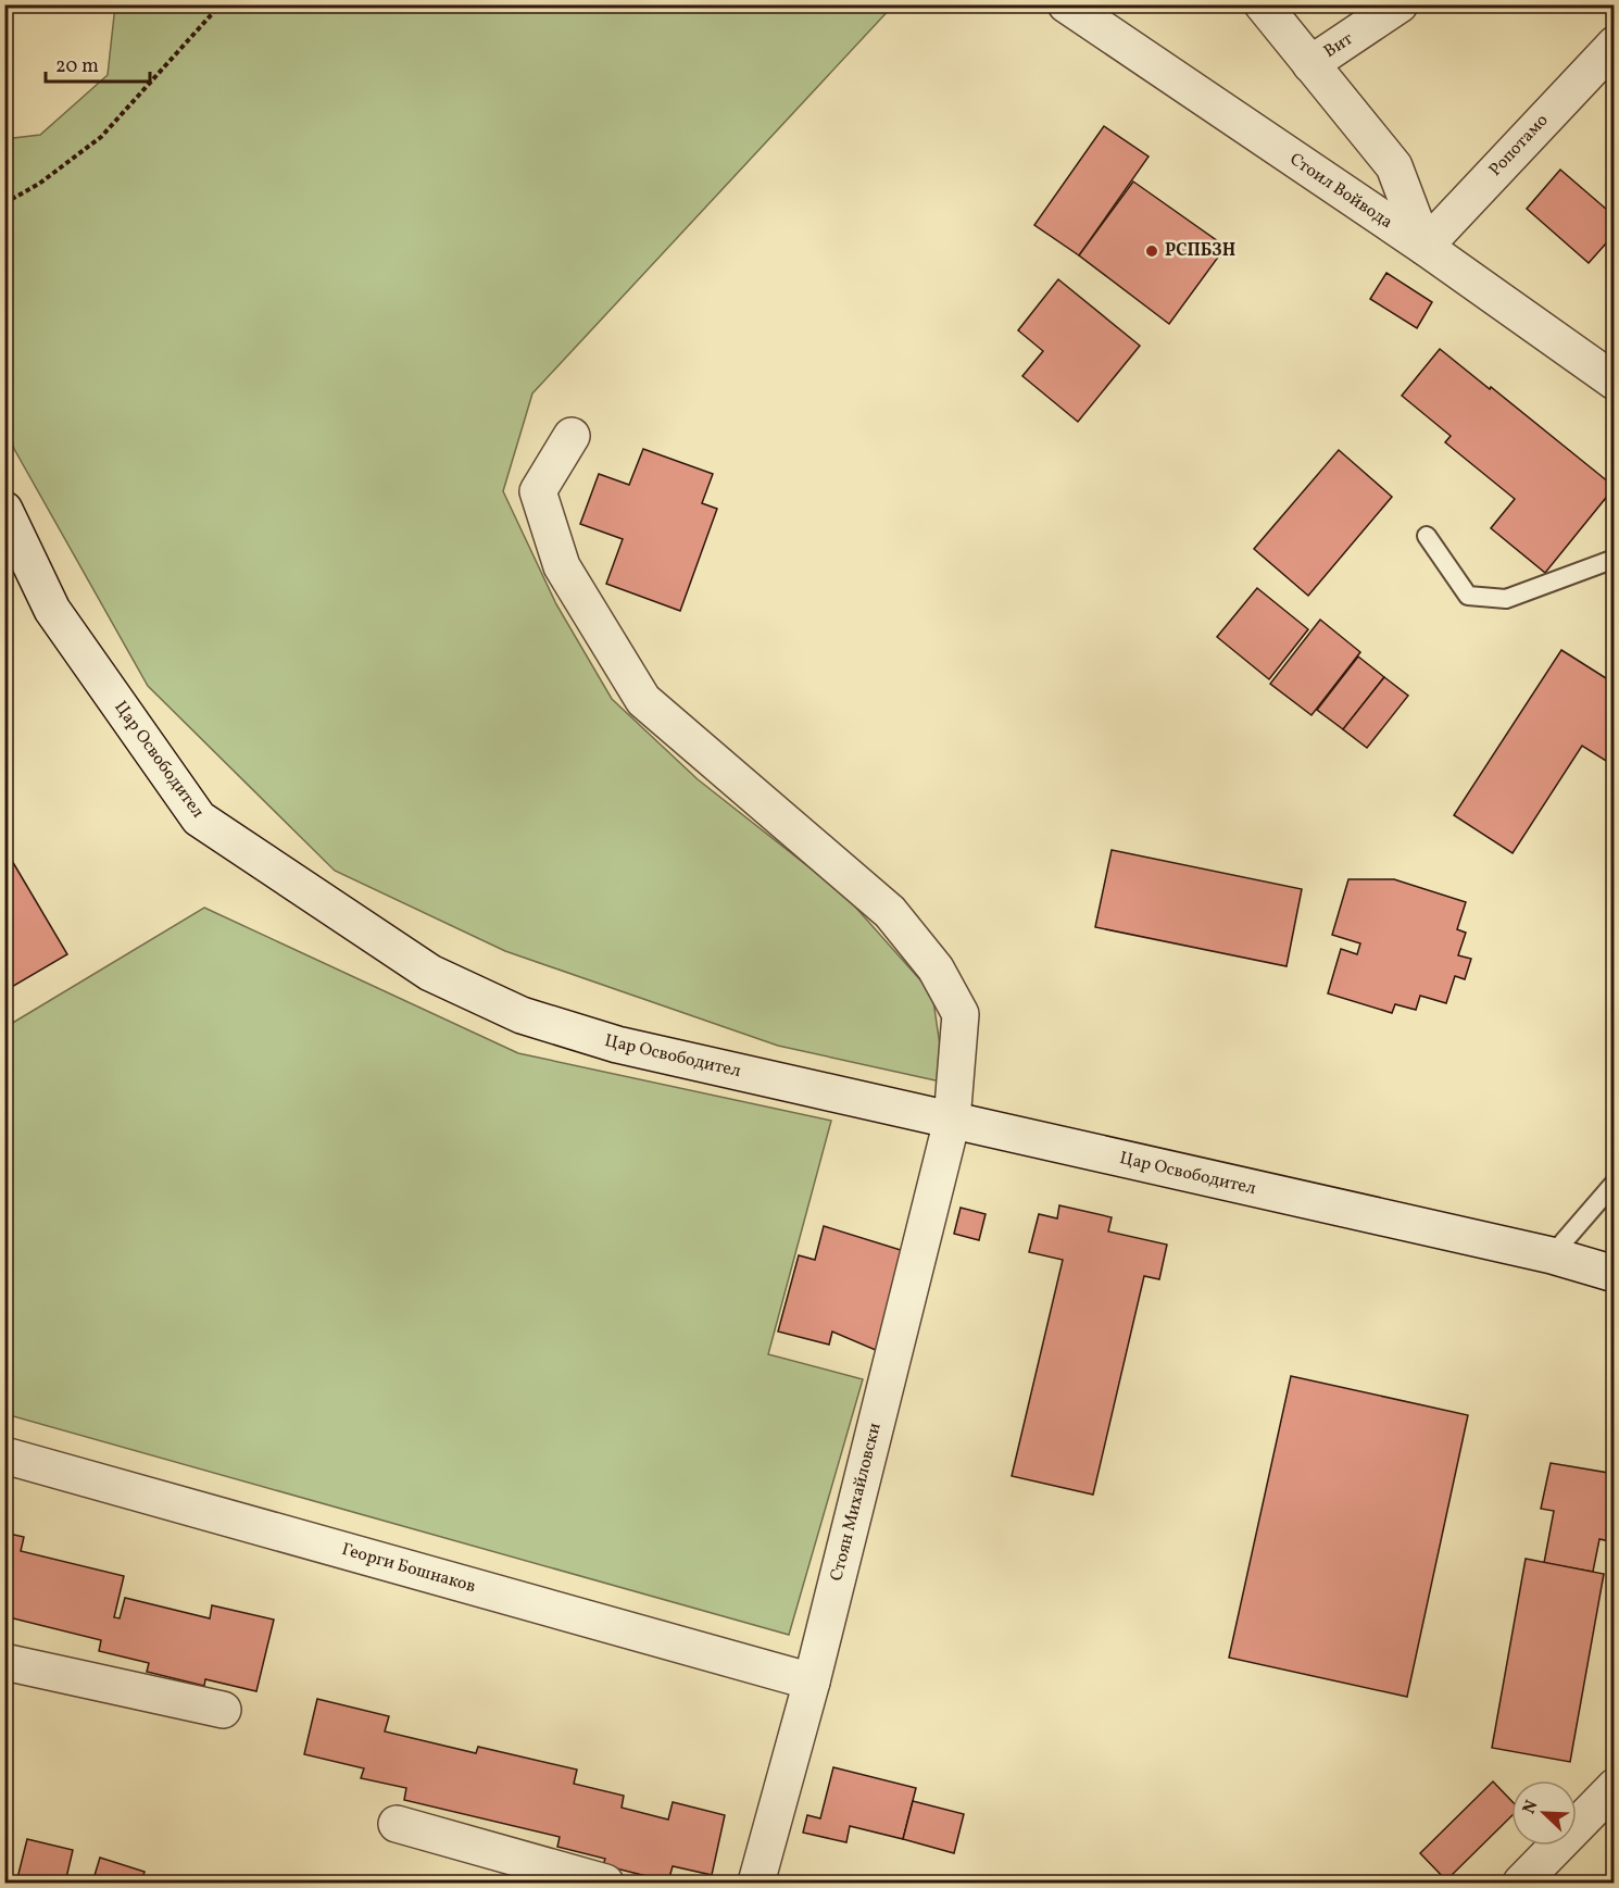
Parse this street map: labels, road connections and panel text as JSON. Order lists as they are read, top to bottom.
{
  "streets": {
    "street": [
      "Вит",
      "Ропотамо",
      "Стоил Войвода",
      "Цар Освободител",
      "Стоян Михайловски",
      "Георги Бошнаков"
    ]
  },
  "crossings": [
    ["Ропотамо", "Стоил Войвода"],
    ["Цар Освободител", "Стоян Михайловски"],
    ["Стоян Михайловски", "Георги Бошнаков"]
  ],
  "places": ["РСПБЗН"],
  "scale_bar": "20 m",
  "north": "top left"
}
